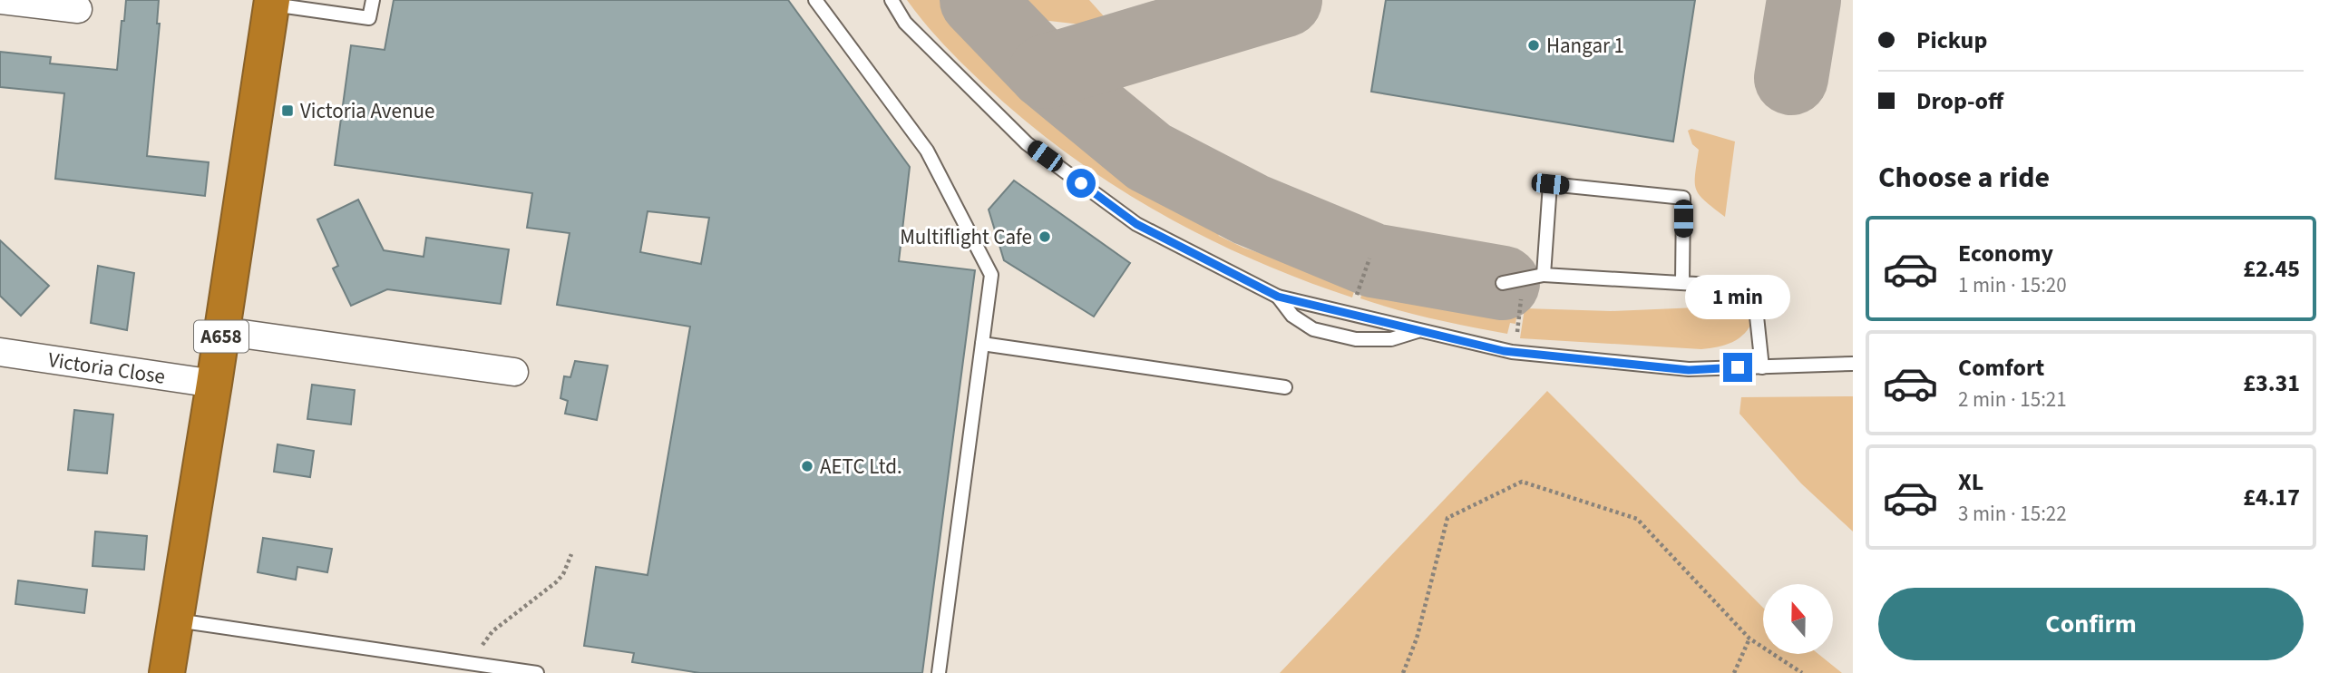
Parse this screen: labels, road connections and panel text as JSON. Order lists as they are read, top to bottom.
{
  "streets": {
    "highway": ["A658"],
    "street": ["Victoria Close"]
  },
  "crossings": [
    ["A658", "Victoria Close"]
  ],
  "places": {
    "other": ["Hangar 1", "Multiflight Cafe", "AETC Ltd."],
    "transit": ["Victoria Avenue"]
  },
  "north": "top",
  "page": {
    "banner": ["Pickup", "Drop-off"],
    "heading": "Choose a ride",
    "list": [
      {
        "name": "Economy",
        "note": "1 min · 15:20",
        "value": "£2.45"
      },
      {
        "name": "Comfort",
        "note": "2 min · 15:21",
        "value": "£3.31"
      },
      {
        "name": "XL",
        "note": "3 min · 15:22",
        "value": "£4.17"
      }
    ],
    "bubble": "1 min",
    "buttons": "Confirm"
  }
}
